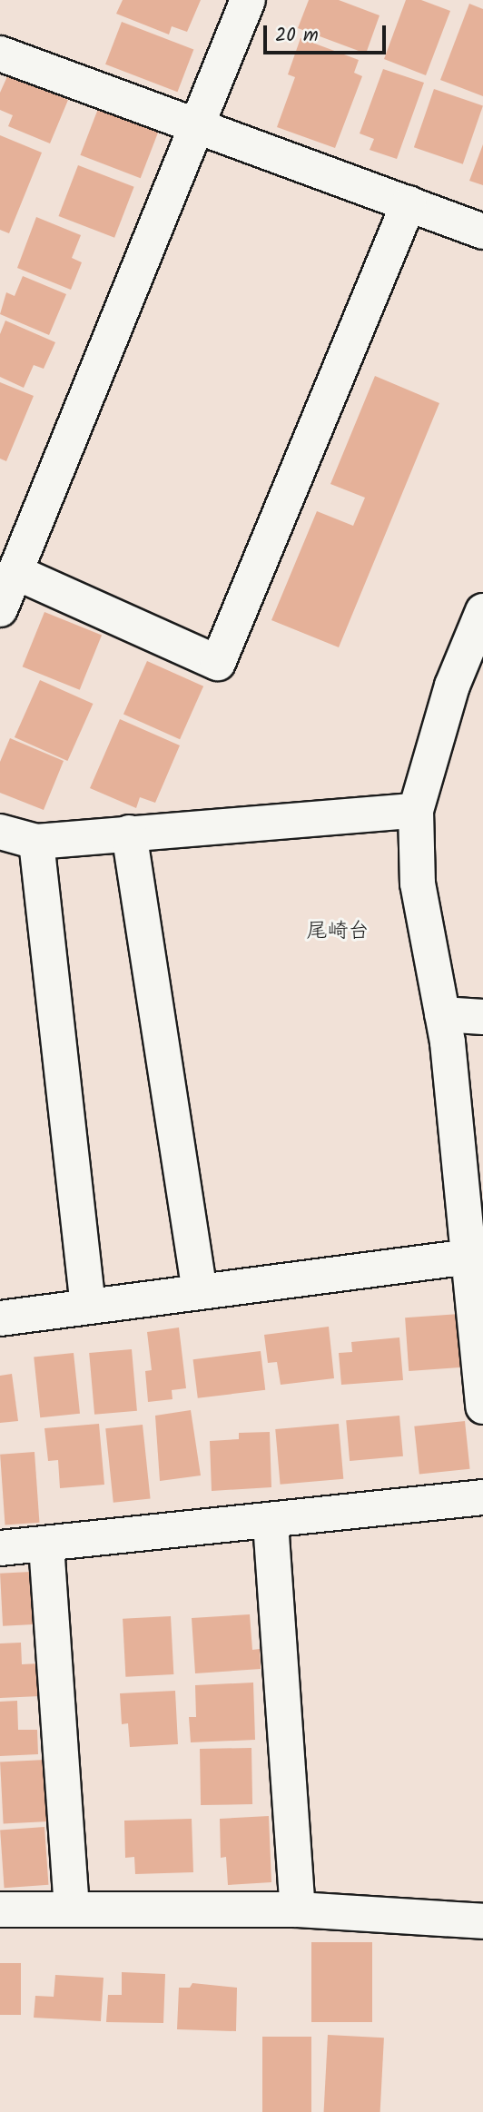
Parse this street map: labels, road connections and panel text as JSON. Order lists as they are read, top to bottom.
{
  "districts": ["尾崎台"],
  "scale_bar": "20 m"
}
